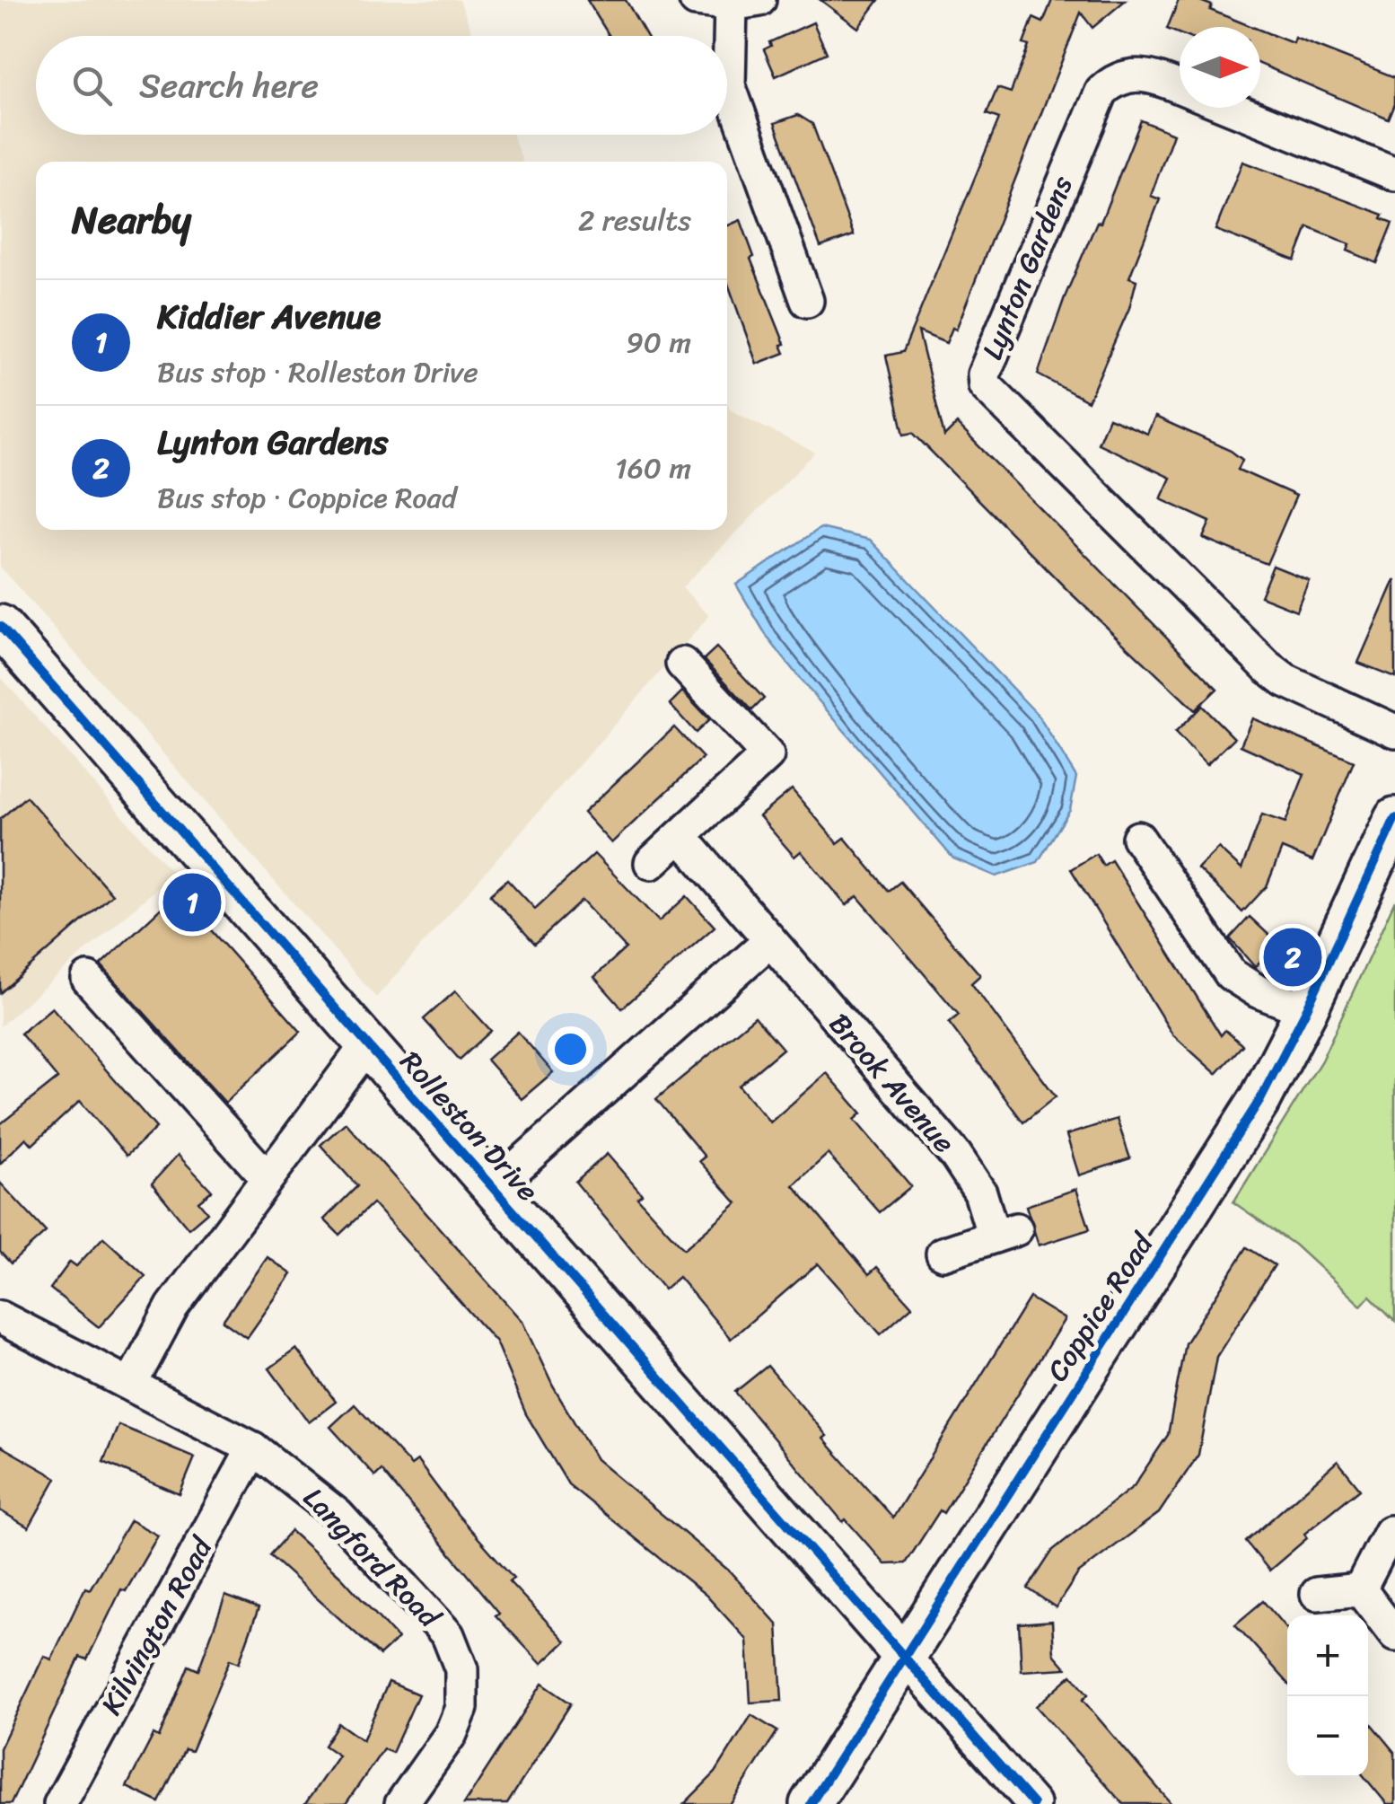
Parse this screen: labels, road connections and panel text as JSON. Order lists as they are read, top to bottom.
{
  "streets": {
    "street": [
      "Lynton Gardens",
      "Brook Avenue",
      "Rolleston Drive",
      "Coppice Road",
      "Langford Road",
      "Kilvington Road"
    ]
  },
  "crossings": [
    ["Rolleston Drive", "Coppice Road"],
    ["Langford Road", "Kilvington Road"]
  ],
  "north": "right",
  "page": {
    "search": "Search here",
    "heading": ["Nearby", "2 results"],
    "list": [
      {
        "mark": "1",
        "name": "Kiddier Avenue",
        "note": "Bus stop · Rolleston Drive",
        "value": "90 m"
      },
      {
        "mark": "2",
        "name": "Lynton Gardens",
        "note": "Bus stop · Coppice Road",
        "value": "160 m"
      }
    ],
    "pins": ["1", "2"],
    "map_buttons": ["+", "−"]
  }
}
